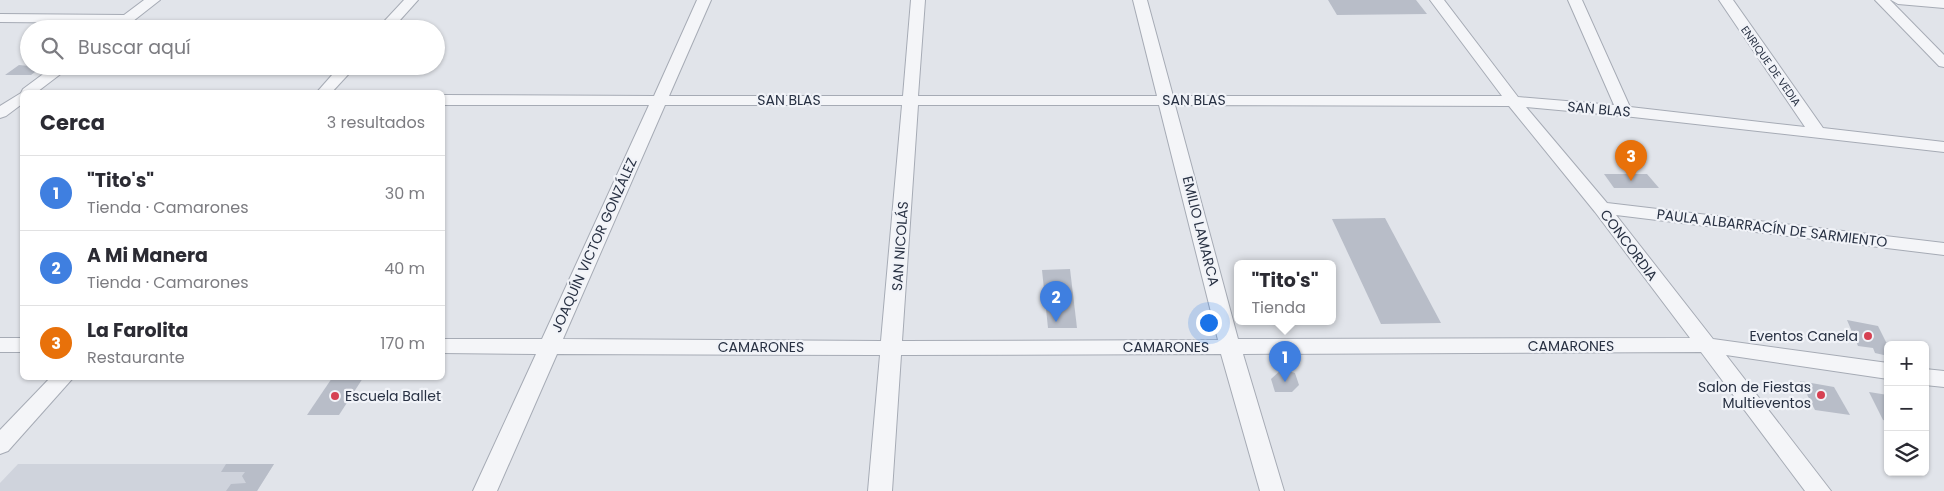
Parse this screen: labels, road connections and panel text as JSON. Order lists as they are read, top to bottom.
{
  "streets": {
    "street": [
      "ENRIQUE DE VEDIA",
      "SAN BLAS",
      "PAULA ALBARRACÍN DE SARMIENTO",
      "EMILIO LAMARCA",
      "JOAQUÍN VICTOR GONZÁLEZ",
      "CONCORDIA",
      "SAN NICOLÁS",
      "CAMARONES"
    ]
  },
  "crossings": [
    ["ENRIQUE DE VEDIA", "SAN BLAS"],
    ["SAN BLAS", "EMILIO LAMARCA"],
    ["SAN BLAS", "JOAQUÍN VICTOR GONZÁLEZ"],
    ["SAN BLAS", "CONCORDIA"],
    ["SAN BLAS", "SAN NICOLÁS"],
    ["PAULA ALBARRACÍN DE SARMIENTO", "CONCORDIA"],
    ["EMILIO LAMARCA", "CAMARONES"],
    ["JOAQUÍN VICTOR GONZÁLEZ", "CAMARONES"],
    ["CONCORDIA", "CAMARONES"],
    ["SAN NICOLÁS", "CAMARONES"]
  ],
  "places": ["Eventos Canela", "Salon de Fiestas Multieventos", "Escuela Ballet"],
  "page": {
    "search": "Buscar aquí",
    "heading": ["Cerca", "3 resultados"],
    "pins": ["3", "2", "1"],
    "list": [
      {
        "mark": "1",
        "name": "\"Tito's\"",
        "note": "Tienda · Camarones",
        "value": "30 m"
      },
      {
        "mark": "2",
        "name": "A Mi Manera",
        "note": "Tienda · Camarones",
        "value": "40 m"
      },
      {
        "mark": "3",
        "name": "La Farolita",
        "note": "Restaurante",
        "value": "170 m"
      }
    ],
    "popup": ["\"Tito's\"", "Tienda"],
    "map_buttons": ["+", "−"]
  }
}
